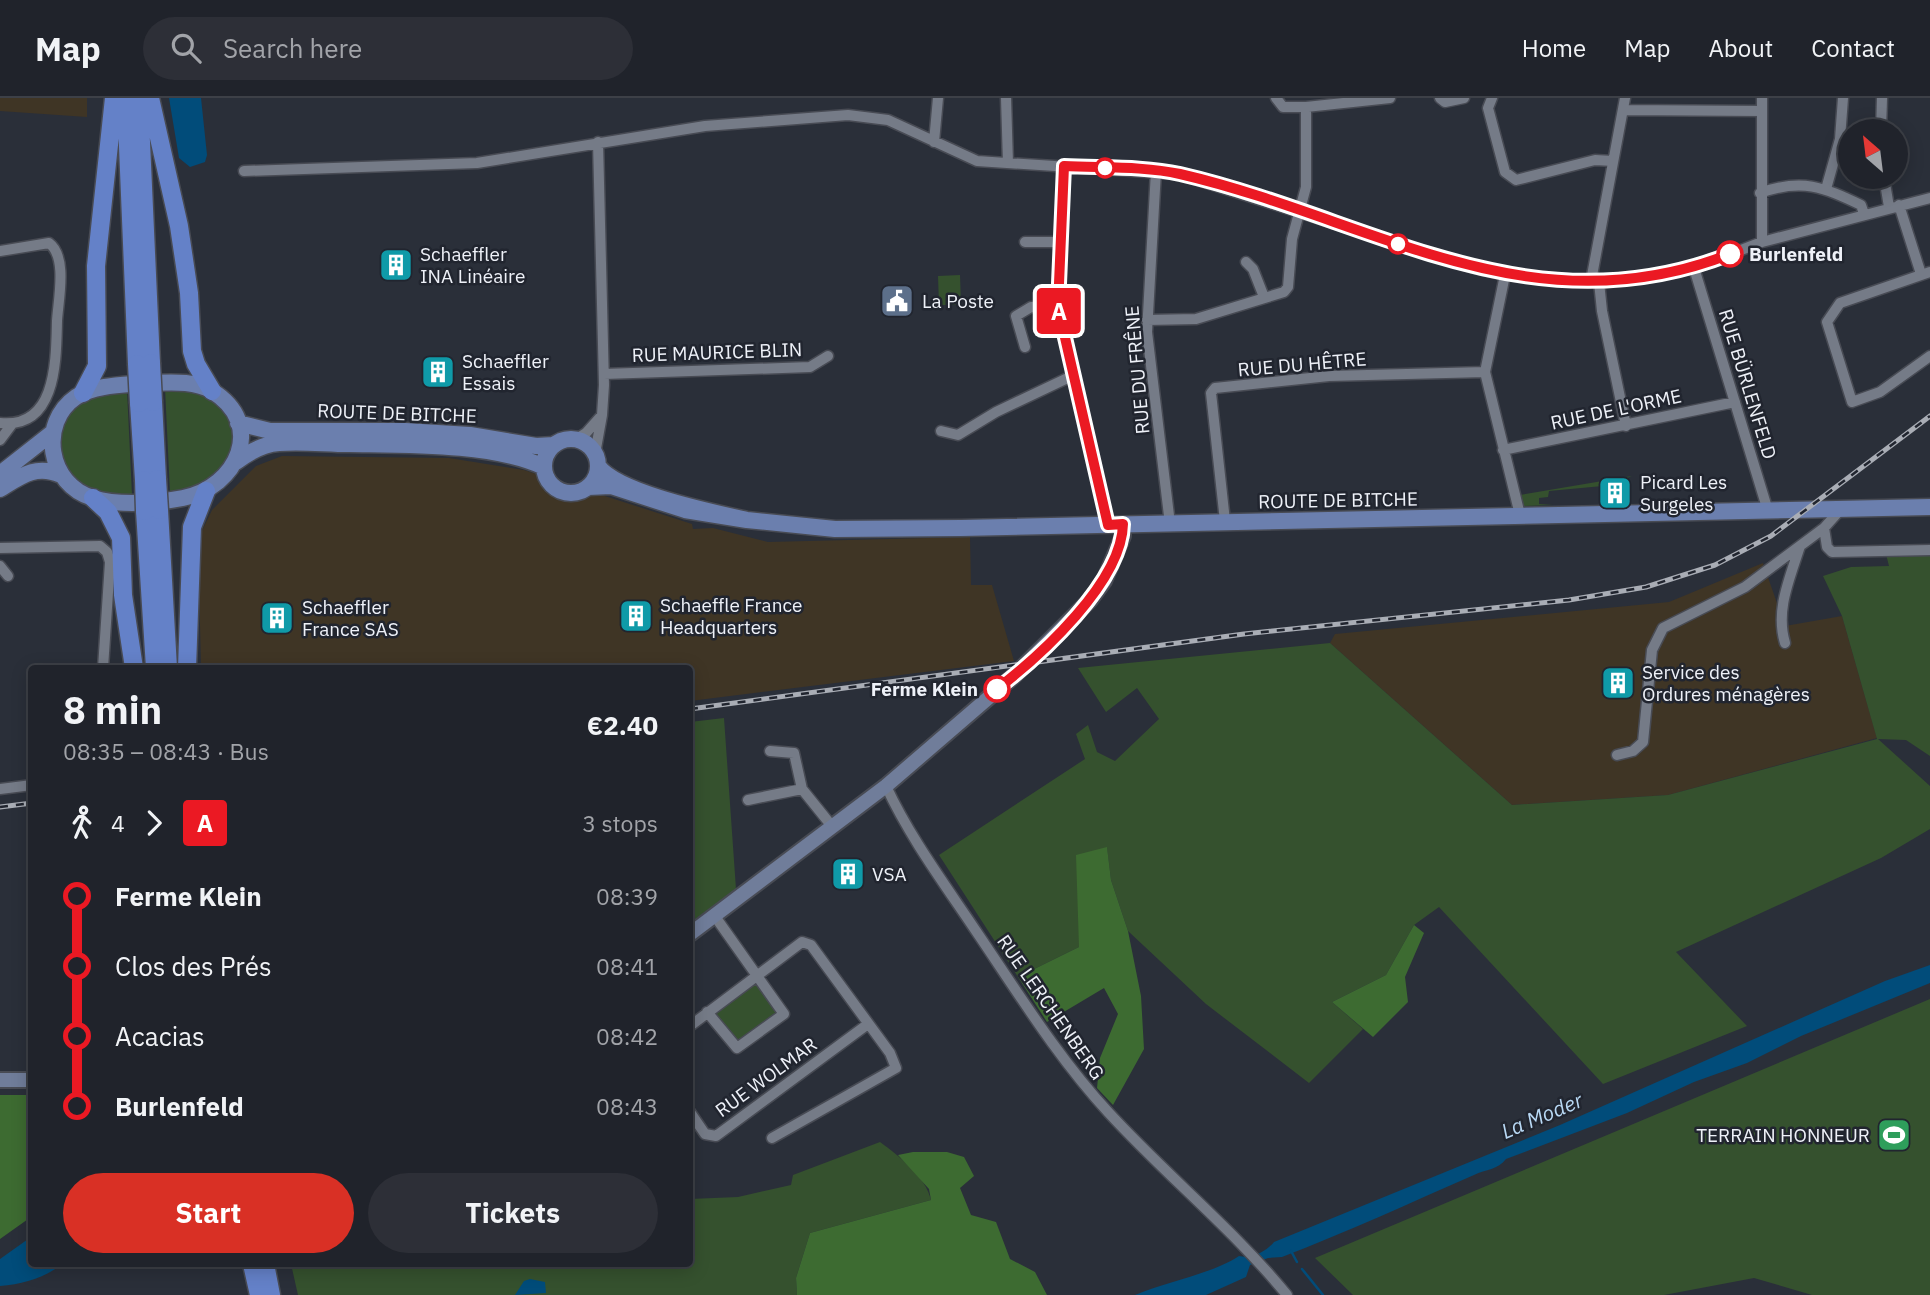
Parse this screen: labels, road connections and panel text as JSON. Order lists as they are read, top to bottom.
{
  "streets": {
    "main road": ["ROUTE DE BITCHE"],
    "street": [
      "RUE MAURICE BLIN",
      "RUE DU HÊTRE",
      "RUE DU FRÊNE",
      "RUE BÜRLENFELD",
      "RUE DE L'ORME",
      "RUE LERCHENBERG",
      "RUE WOLMAR"
    ]
  },
  "crossings": [
    ["RUE DU HÊTRE", "ROUTE DE BITCHE"],
    ["RUE DU FRÊNE", "ROUTE DE BITCHE"],
    ["RUE BÜRLENFELD", "RUE DE L'ORME"],
    ["RUE BÜRLENFELD", "ROUTE DE BITCHE"]
  ],
  "water": ["La Moder"],
  "places": {
    "other": ["Burlenfeld", "Ferme Klein"],
    "building": [
      "Schaeffler INA Linéaire",
      "Schaeffler Essais",
      "Picard Les Surgeles",
      "Schaeffle France Headquarters",
      "Schaeffler France SAS",
      "Service des Ordures ménagères",
      "VSA"
    ],
    "public building": ["La Poste"],
    "sports": ["TERRAIN HONNEUR"]
  },
  "lines": ["bus line A"],
  "north": "top left",
  "page": {
    "header": "Map",
    "search": "Search here",
    "nav": [
      "Home",
      "Map",
      "About",
      "Contact"
    ],
    "on_map": "A",
    "heading": ["8 min", "08:35 – 08:43 · Bus", "€2.40"],
    "legs": ["4", "A", "3 stops"],
    "list": [
      {
        "name": "Ferme Klein",
        "value": "08:39"
      },
      {
        "name": "Clos des Prés",
        "value": "08:41"
      },
      {
        "name": "Acacias",
        "value": "08:42"
      },
      {
        "name": "Burlenfeld",
        "value": "08:43"
      }
    ],
    "buttons": ["Start", "Tickets"]
  }
}
